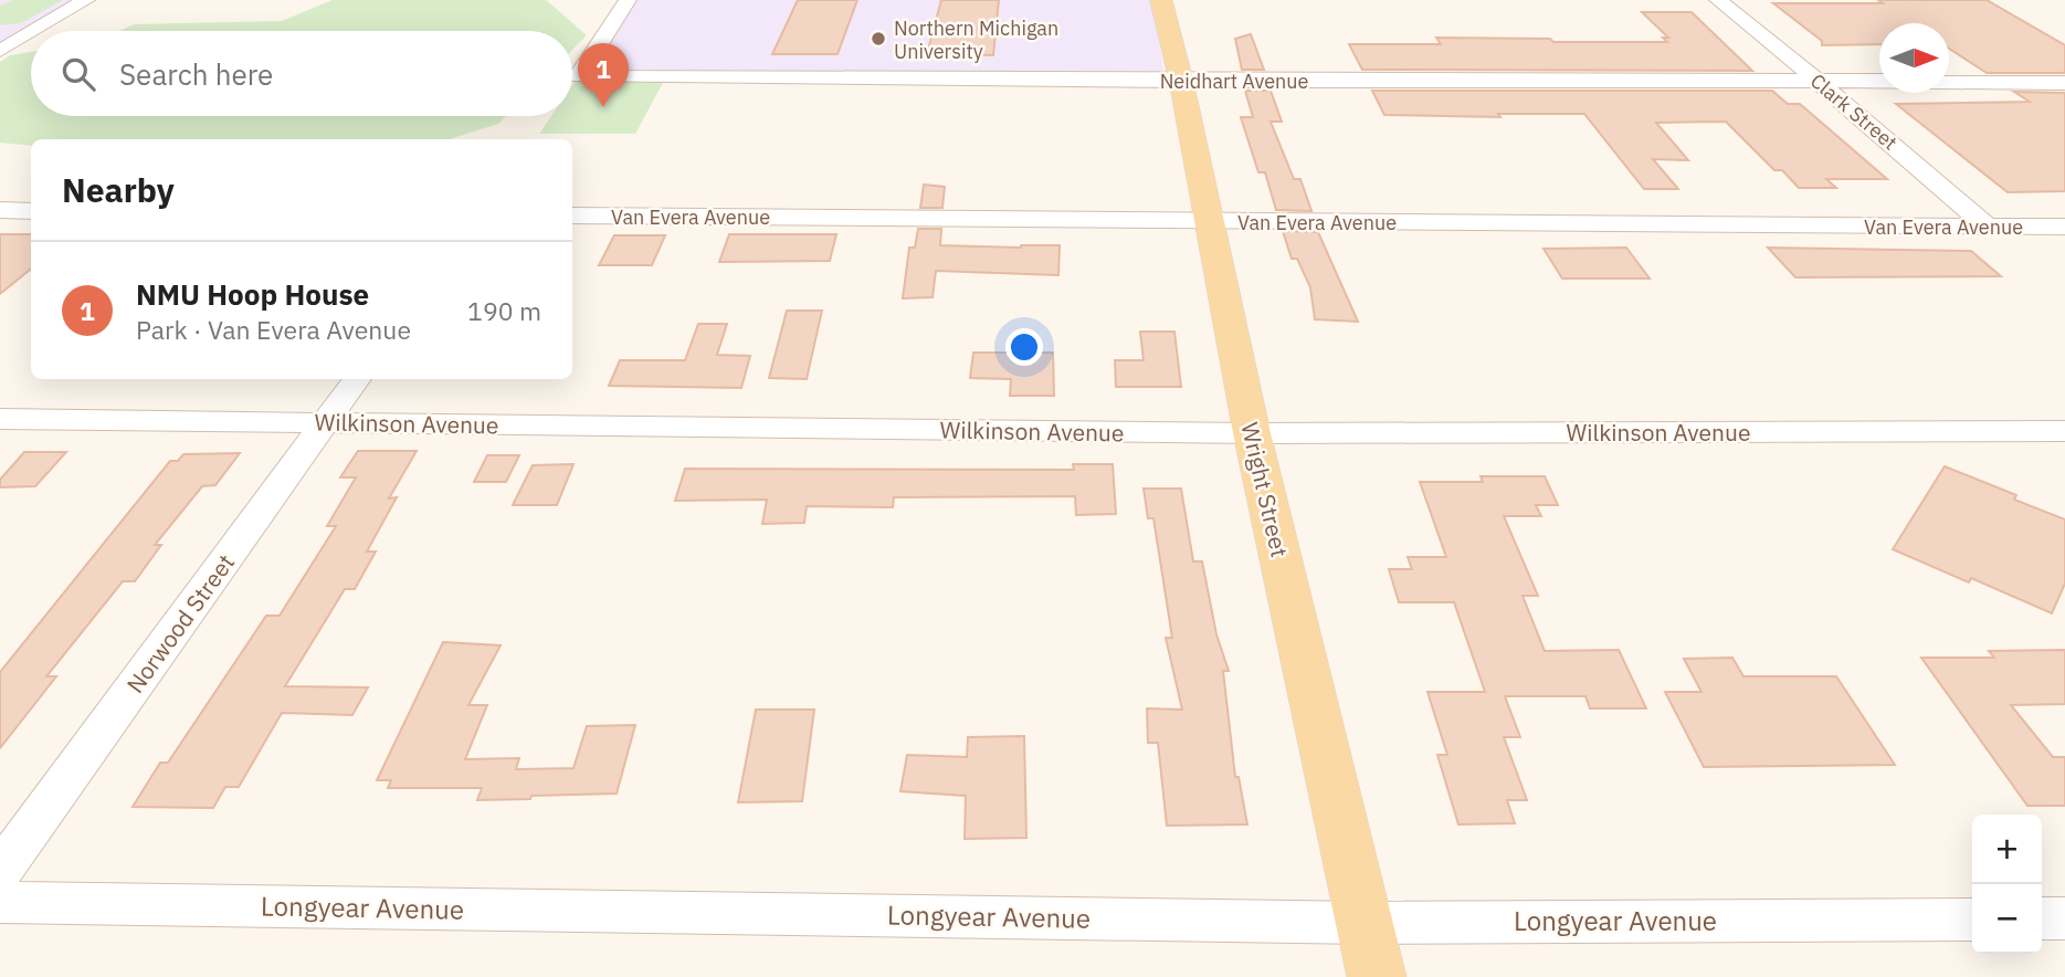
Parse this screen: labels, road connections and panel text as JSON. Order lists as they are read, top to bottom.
{
  "streets": {
    "main road": ["Wright Street"],
    "street": [
      "Neidhart Avenue",
      "Clark Street",
      "Van Evera Avenue",
      "Wilkinson Avenue",
      "Norwood Street",
      "Longyear Avenue"
    ]
  },
  "crossings": [
    ["Neidhart Avenue", "Clark Street"],
    ["Neidhart Avenue", "Wright Street"],
    ["Clark Street", "Van Evera Avenue"],
    ["Van Evera Avenue", "Wright Street"],
    ["Wilkinson Avenue", "Wright Street"],
    ["Wilkinson Avenue", "Norwood Street"],
    ["Wright Street", "Longyear Avenue"]
  ],
  "places": ["Northern Michigan University"],
  "north": "right",
  "page": {
    "search": "Search here",
    "pins": "1",
    "heading": "Nearby",
    "list": [
      {
        "mark": "1",
        "name": "NMU Hoop House",
        "note": "Park · Van Evera Avenue",
        "value": "190 m"
      }
    ],
    "map_buttons": ["+", "−"]
  }
}
